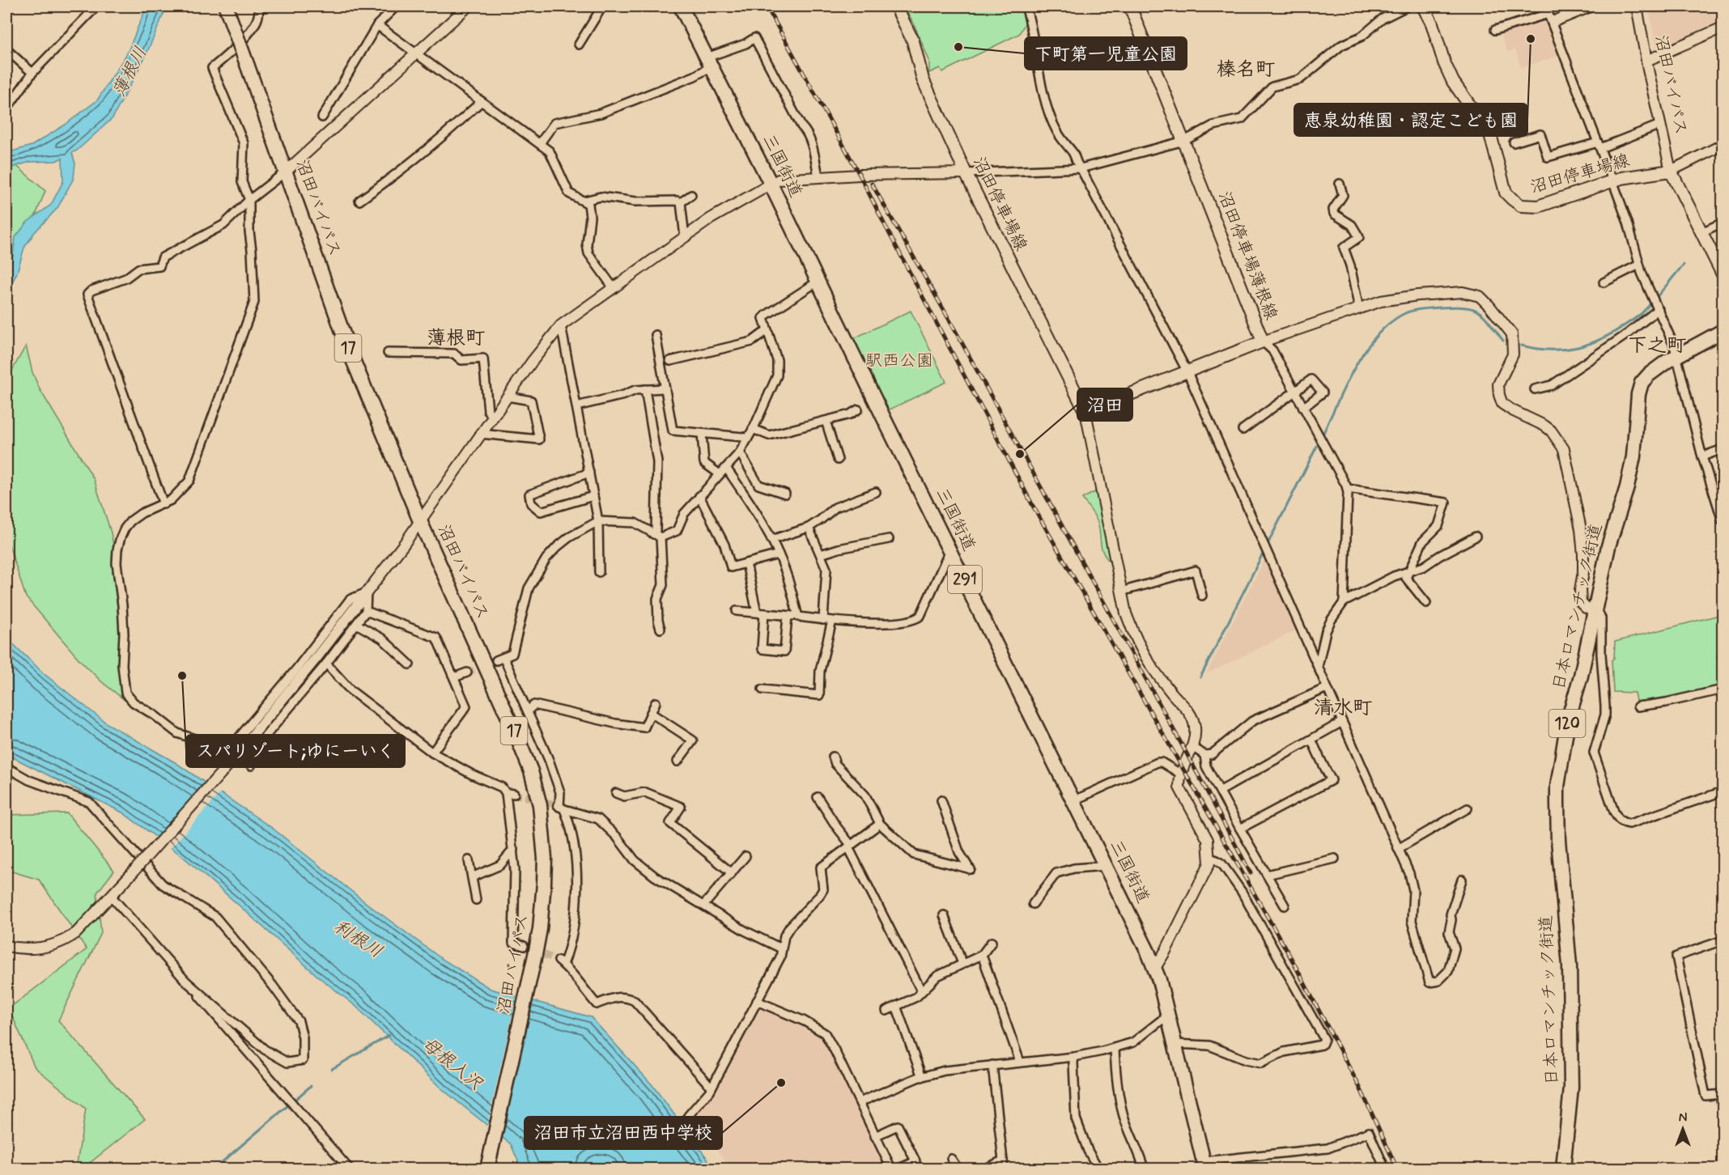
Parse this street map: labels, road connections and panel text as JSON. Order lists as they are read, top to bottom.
{
  "streets": {
    "highway": [
      "沼田バイパス",
      "三国街道",
      "17",
      "291",
      "日本ロマンチック街道",
      "120"
    ],
    "main road": ["沼田停車場線", "沼田停車場薄根線"]
  },
  "crossings": [
    ["沼田バイパス", "沼田停車場線"],
    ["沼田停車場線", "沼田停車場薄根線"]
  ],
  "districts": [
    "榛名町",
    "薄根町",
    "下之町",
    "清水町"
  ],
  "water": ["薄根川", "利根川", "母根入沢"],
  "parks": ["駅西公園"],
  "places": [
    "恵泉幼稚園・認定こども園",
    "下町第一児童公園",
    "沼田",
    "スパリゾート;ゆにーいく",
    "沼田市立沼田西中学校"
  ],
  "north": "top"
}
